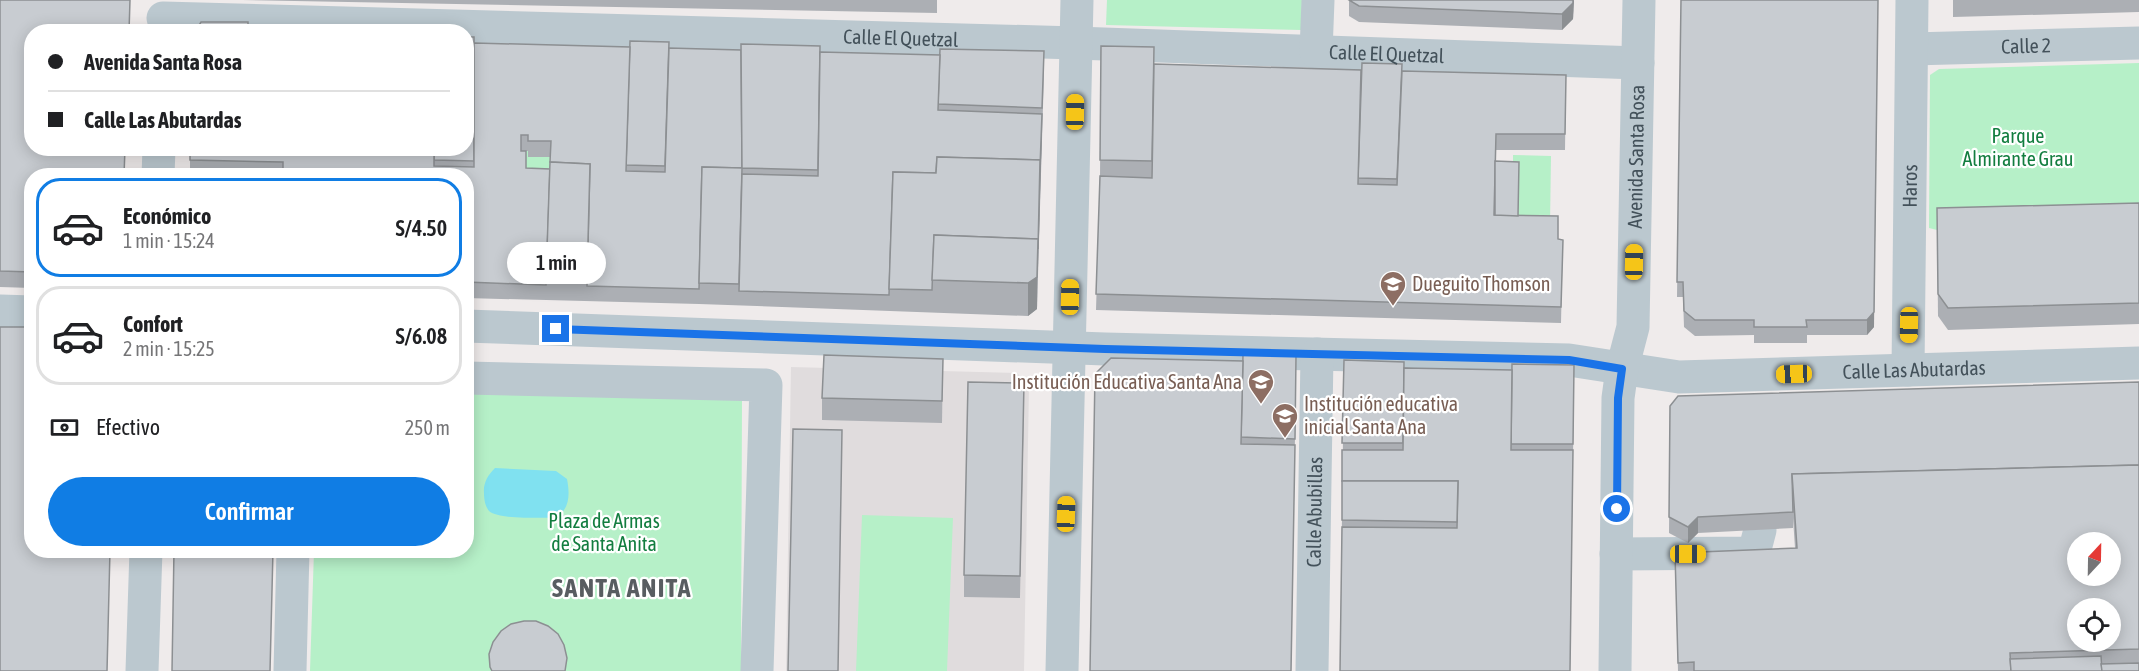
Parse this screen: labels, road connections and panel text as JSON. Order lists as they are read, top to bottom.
{
  "streets": {
    "street": [
      "Calle El Quetzal",
      "Calle 2",
      "Avenida Santa Rosa",
      "Haros",
      "Calle Las Abutardas",
      "Calle Abubillas"
    ]
  },
  "crossings": [
    ["Calle El Quetzal", "Avenida Santa Rosa"],
    ["Calle 2", "Haros"],
    ["Avenida Santa Rosa", "Calle Las Abutardas"],
    ["Haros", "Calle Las Abutardas"],
    ["Calle Las Abutardas", "Calle Abubillas"]
  ],
  "districts": ["SANTA ANITA"],
  "parks": ["Parque Almirante Grau", "Plaza de Armas de Santa Anita"],
  "places": {
    "school or university": ["Dueguito Thomson", "Institución Educativa Santa Ana", "Institución educativa inicial Santa Ana"]
  },
  "north": "top",
  "page": {
    "banner": ["Avenida Santa Rosa", "Calle Las Abutardas"],
    "list": [
      {
        "name": "Económico",
        "note": "1 min · 15:24",
        "value": "S/4.50"
      },
      {
        "name": "Confort",
        "note": "2 min · 15:25",
        "value": "S/6.08"
      }
    ],
    "bubble": "1 min",
    "pay": ["Efectivo", "250 m"],
    "buttons": "Confirmar"
  }
}
